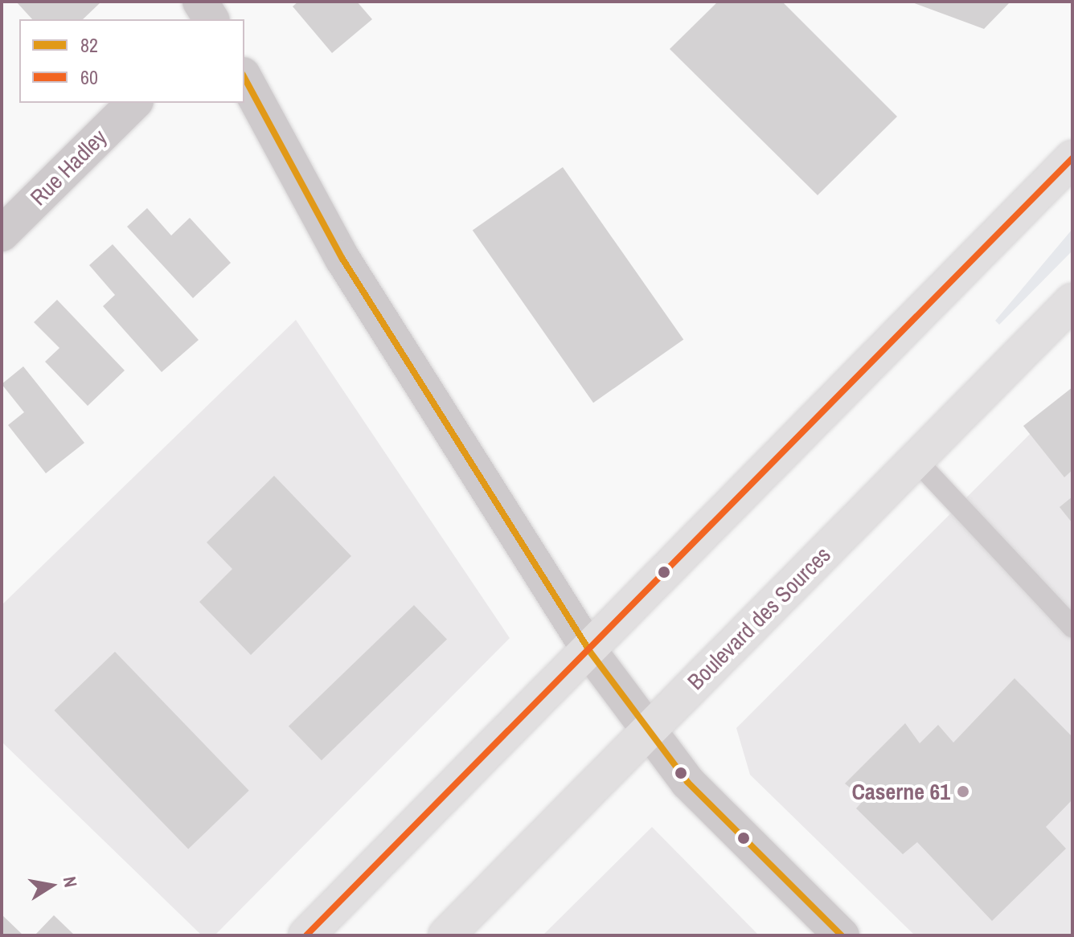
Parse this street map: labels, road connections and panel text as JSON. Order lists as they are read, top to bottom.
{
  "streets": {
    "main road": ["Boulevard des Sources"],
    "street": ["Rue Hadley"]
  },
  "places": ["Caserne 61"],
  "lines": ["transit line 82", "transit line 60"],
  "legend": ["82", "60"],
  "north": "right"
}
